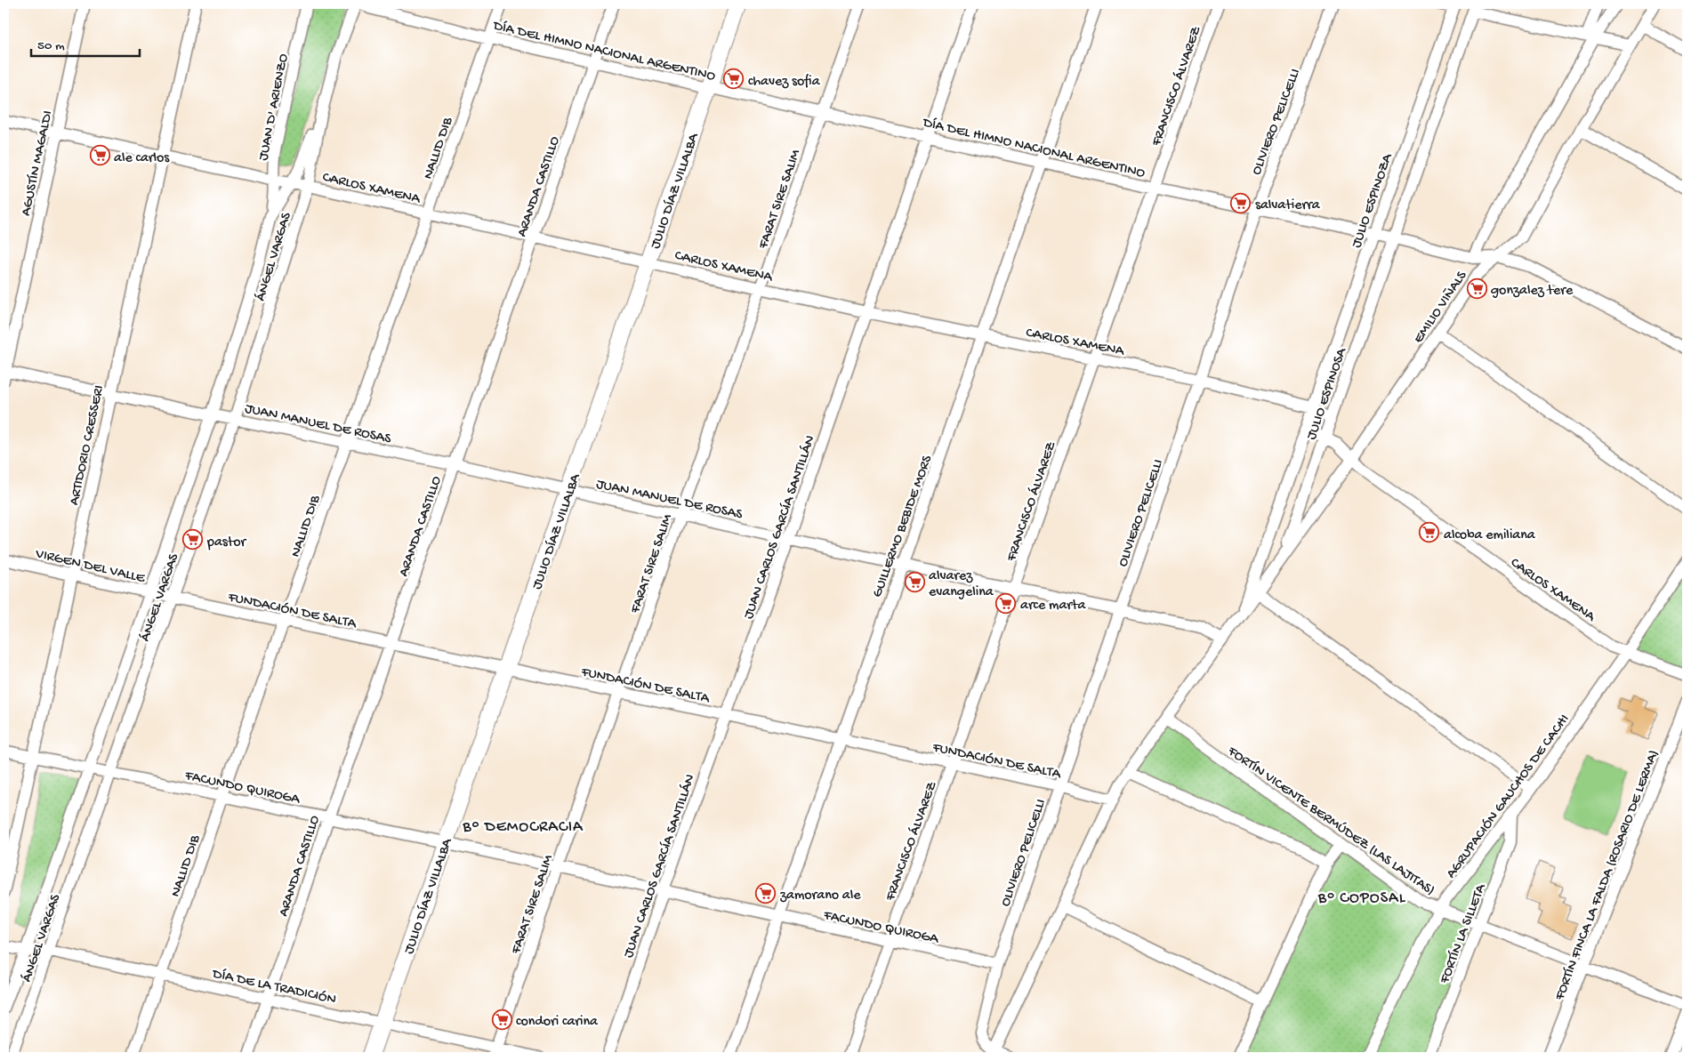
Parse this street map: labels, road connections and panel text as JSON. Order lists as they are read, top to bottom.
{
  "streets": {
    "street": [
      "DÍA DEL HIMNO NACIONAL ARGENTINO",
      "FRANCISCO ÁLVAREZ",
      "JUAN D' ARIENZO",
      "OLIVIERO PELICELLI",
      "NALLID DIB",
      "AGUSTÍN MAGALDI",
      "CARLOS XAMENA",
      "ARANDA CASTILLO",
      "JULIO DÍAZ VILLALBA",
      "FARAT SIRE SALIM",
      "JULIO ESPINOZA",
      "ÁNGEL VARGAS",
      "EMILIO VIÑALS",
      "JULIO ESPINOSA",
      "JUAN MANUEL DE ROSAS",
      "ARTIDORIO CRESSERI",
      "GUILLERMO BEBIDE MORS",
      "JUAN CARLOS GARCÍA SANTILLÁN",
      "VIRGEN DEL VALLE",
      "FUNDACIÓN DE SALTA",
      "FACUNDO QUIROGA",
      "AGRUPACIÓN GAUCHOS DE CACHI",
      "FORTÍN VICENTE BERMÚDEZ (LAS LAJITAS)",
      "FORTÍN FINCA LA FALDA (ROSARIO DE LERMA)",
      "FORTÍN LA SILLETA",
      "DÍA DE LA TRADICIÓN"
    ]
  },
  "crossings": [
    ["DÍA DEL HIMNO NACIONAL ARGENTINO", "FRANCISCO ÁLVAREZ"],
    ["DÍA DEL HIMNO NACIONAL ARGENTINO", "OLIVIERO PELICELLI"],
    ["DÍA DEL HIMNO NACIONAL ARGENTINO", "NALLID DIB"],
    ["DÍA DEL HIMNO NACIONAL ARGENTINO", "ARANDA CASTILLO"],
    ["DÍA DEL HIMNO NACIONAL ARGENTINO", "JULIO DÍAZ VILLALBA"],
    ["DÍA DEL HIMNO NACIONAL ARGENTINO", "FARAT SIRE SALIM"],
    ["DÍA DEL HIMNO NACIONAL ARGENTINO", "JULIO ESPINOZA"],
    ["DÍA DEL HIMNO NACIONAL ARGENTINO", "ÁNGEL VARGAS"],
    ["DÍA DEL HIMNO NACIONAL ARGENTINO", "EMILIO VIÑALS"],
    ["DÍA DEL HIMNO NACIONAL ARGENTINO", "JULIO ESPINOSA"],
    ["DÍA DEL HIMNO NACIONAL ARGENTINO", "GUILLERMO BEBIDE MORS"],
    ["DÍA DEL HIMNO NACIONAL ARGENTINO", "JUAN CARLOS GARCÍA SANTILLÁN"],
    ["FRANCISCO ÁLVAREZ", "CARLOS XAMENA"],
    ["FRANCISCO ÁLVAREZ", "JUAN MANUEL DE ROSAS"],
    ["FRANCISCO ÁLVAREZ", "FUNDACIÓN DE SALTA"],
    ["FRANCISCO ÁLVAREZ", "FACUNDO QUIROGA"],
    ["JUAN D' ARIENZO", "CARLOS XAMENA"],
    ["JUAN D' ARIENZO", "ÁNGEL VARGAS"],
    ["OLIVIERO PELICELLI", "CARLOS XAMENA"],
    ["OLIVIERO PELICELLI", "JUAN MANUEL DE ROSAS"],
    ["OLIVIERO PELICELLI", "FUNDACIÓN DE SALTA"],
    ["OLIVIERO PELICELLI", "FACUNDO QUIROGA"],
    ["NALLID DIB", "CARLOS XAMENA"],
    ["NALLID DIB", "JUAN MANUEL DE ROSAS"],
    ["NALLID DIB", "FUNDACIÓN DE SALTA"],
    ["NALLID DIB", "FACUNDO QUIROGA"],
    ["NALLID DIB", "DÍA DE LA TRADICIÓN"],
    ["AGUSTÍN MAGALDI", "CARLOS XAMENA"],
    ["AGUSTÍN MAGALDI", "JUAN MANUEL DE ROSAS"],
    ["CARLOS XAMENA", "ARANDA CASTILLO"],
    ["CARLOS XAMENA", "JULIO DÍAZ VILLALBA"],
    ["CARLOS XAMENA", "FARAT SIRE SALIM"],
    ["CARLOS XAMENA", "JULIO ESPINOZA"],
    ["CARLOS XAMENA", "ÁNGEL VARGAS"],
    ["CARLOS XAMENA", "EMILIO VIÑALS"],
    ["CARLOS XAMENA", "JULIO ESPINOSA"],
    ["CARLOS XAMENA", "ARTIDORIO CRESSERI"],
    ["CARLOS XAMENA", "GUILLERMO BEBIDE MORS"],
    ["CARLOS XAMENA", "JUAN CARLOS GARCÍA SANTILLÁN"],
    ["CARLOS XAMENA", "AGRUPACIÓN GAUCHOS DE CACHI"],
    ["ARANDA CASTILLO", "JUAN MANUEL DE ROSAS"],
    ["ARANDA CASTILLO", "FUNDACIÓN DE SALTA"],
    ["ARANDA CASTILLO", "FACUNDO QUIROGA"],
    ["ARANDA CASTILLO", "DÍA DE LA TRADICIÓN"],
    ["JULIO DÍAZ VILLALBA", "JUAN MANUEL DE ROSAS"],
    ["JULIO DÍAZ VILLALBA", "FUNDACIÓN DE SALTA"],
    ["JULIO DÍAZ VILLALBA", "FACUNDO QUIROGA"],
    ["JULIO DÍAZ VILLALBA", "DÍA DE LA TRADICIÓN"],
    ["FARAT SIRE SALIM", "JUAN MANUEL DE ROSAS"],
    ["FARAT SIRE SALIM", "FUNDACIÓN DE SALTA"],
    ["FARAT SIRE SALIM", "FACUNDO QUIROGA"],
    ["FARAT SIRE SALIM", "DÍA DE LA TRADICIÓN"],
    ["JULIO ESPINOZA", "JULIO ESPINOSA"],
    ["ÁNGEL VARGAS", "JUAN MANUEL DE ROSAS"],
    ["ÁNGEL VARGAS", "VIRGEN DEL VALLE"],
    ["ÁNGEL VARGAS", "FUNDACIÓN DE SALTA"],
    ["ÁNGEL VARGAS", "FACUNDO QUIROGA"],
    ["ÁNGEL VARGAS", "DÍA DE LA TRADICIÓN"],
    ["EMILIO VIÑALS", "JULIO ESPINOSA"],
    ["JUAN MANUEL DE ROSAS", "ARTIDORIO CRESSERI"],
    ["JUAN MANUEL DE ROSAS", "GUILLERMO BEBIDE MORS"],
    ["JUAN MANUEL DE ROSAS", "JUAN CARLOS GARCÍA SANTILLÁN"],
    ["ARTIDORIO CRESSERI", "VIRGEN DEL VALLE"],
    ["ARTIDORIO CRESSERI", "FACUNDO QUIROGA"],
    ["GUILLERMO BEBIDE MORS", "FUNDACIÓN DE SALTA"],
    ["GUILLERMO BEBIDE MORS", "FACUNDO QUIROGA"],
    ["JUAN CARLOS GARCÍA SANTILLÁN", "FUNDACIÓN DE SALTA"],
    ["JUAN CARLOS GARCÍA SANTILLÁN", "FACUNDO QUIROGA"],
    ["VIRGEN DEL VALLE", "FUNDACIÓN DE SALTA"],
    ["AGRUPACIÓN GAUCHOS DE CACHI", "FORTÍN VICENTE BERMÚDEZ (LAS LAJITAS)"],
    ["AGRUPACIÓN GAUCHOS DE CACHI", "FORTÍN LA SILLETA"],
    ["FORTÍN VICENTE BERMÚDEZ (LAS LAJITAS)", "FORTÍN FINCA LA FALDA (ROSARIO DE LERMA)"],
    ["FORTÍN VICENTE BERMÚDEZ (LAS LAJITAS)", "FORTÍN LA SILLETA"]
  ],
  "districts": ["B° DEMOCRACIA", "B° COPOSAL"],
  "places": {
    "supermarket": [
      "chavez sofia",
      "ale carlos",
      "salvatierra",
      "gonzalez tere",
      "alcoba emiliana",
      "pastor",
      "alvarez evangelina",
      "arce marta",
      "zamorano ale",
      "condori carina"
    ]
  },
  "scale_bar": "50 m"
}
